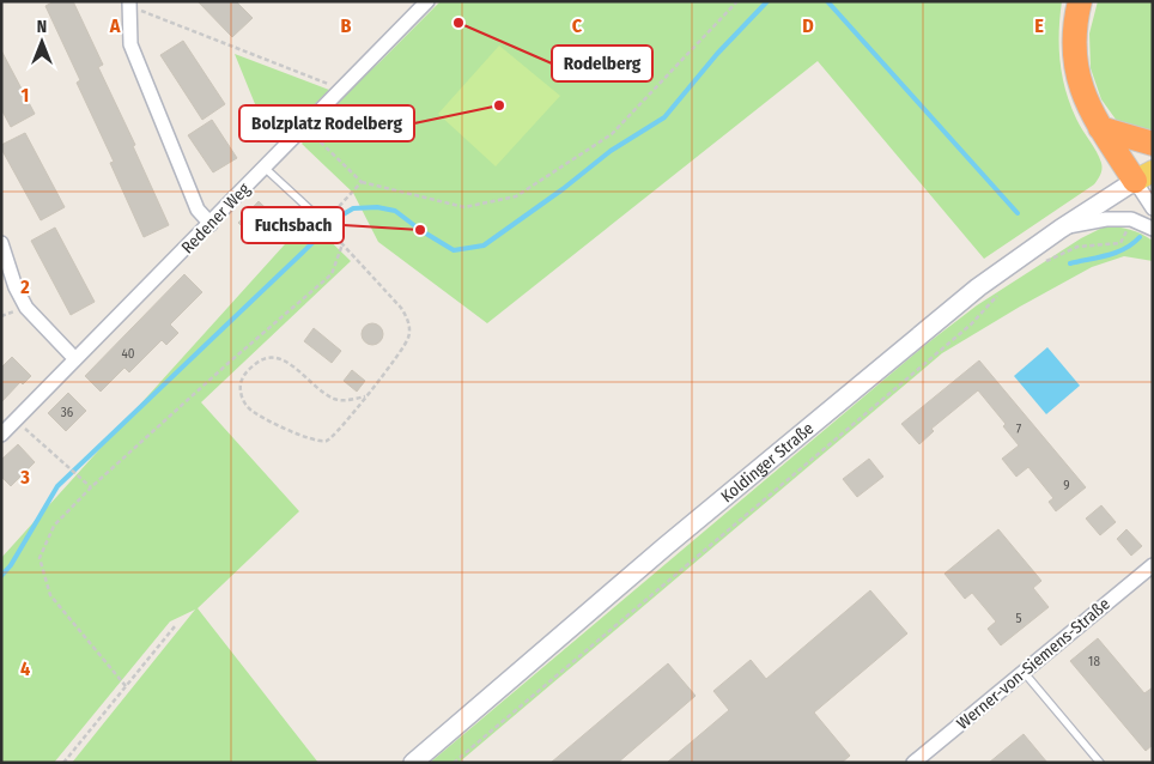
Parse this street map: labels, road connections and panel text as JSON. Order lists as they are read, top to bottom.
{
  "streets": {
    "street": ["Redener Weg", "Koldinger Straße", "Werner-von-Siemens-Straße"]
  },
  "places": ["Rodelberg", "Bolzplatz Rodelberg", "Fuchsbach"],
  "house_numbers": [
    "40",
    "36",
    "7",
    "9",
    "5",
    "18"
  ],
  "north": "top",
  "grid": {
    "columns": [
      "A",
      "B",
      "C",
      "D",
      "E"
    ],
    "rows": [
      "1",
      "2",
      "3",
      "4"
    ]
  }
}
